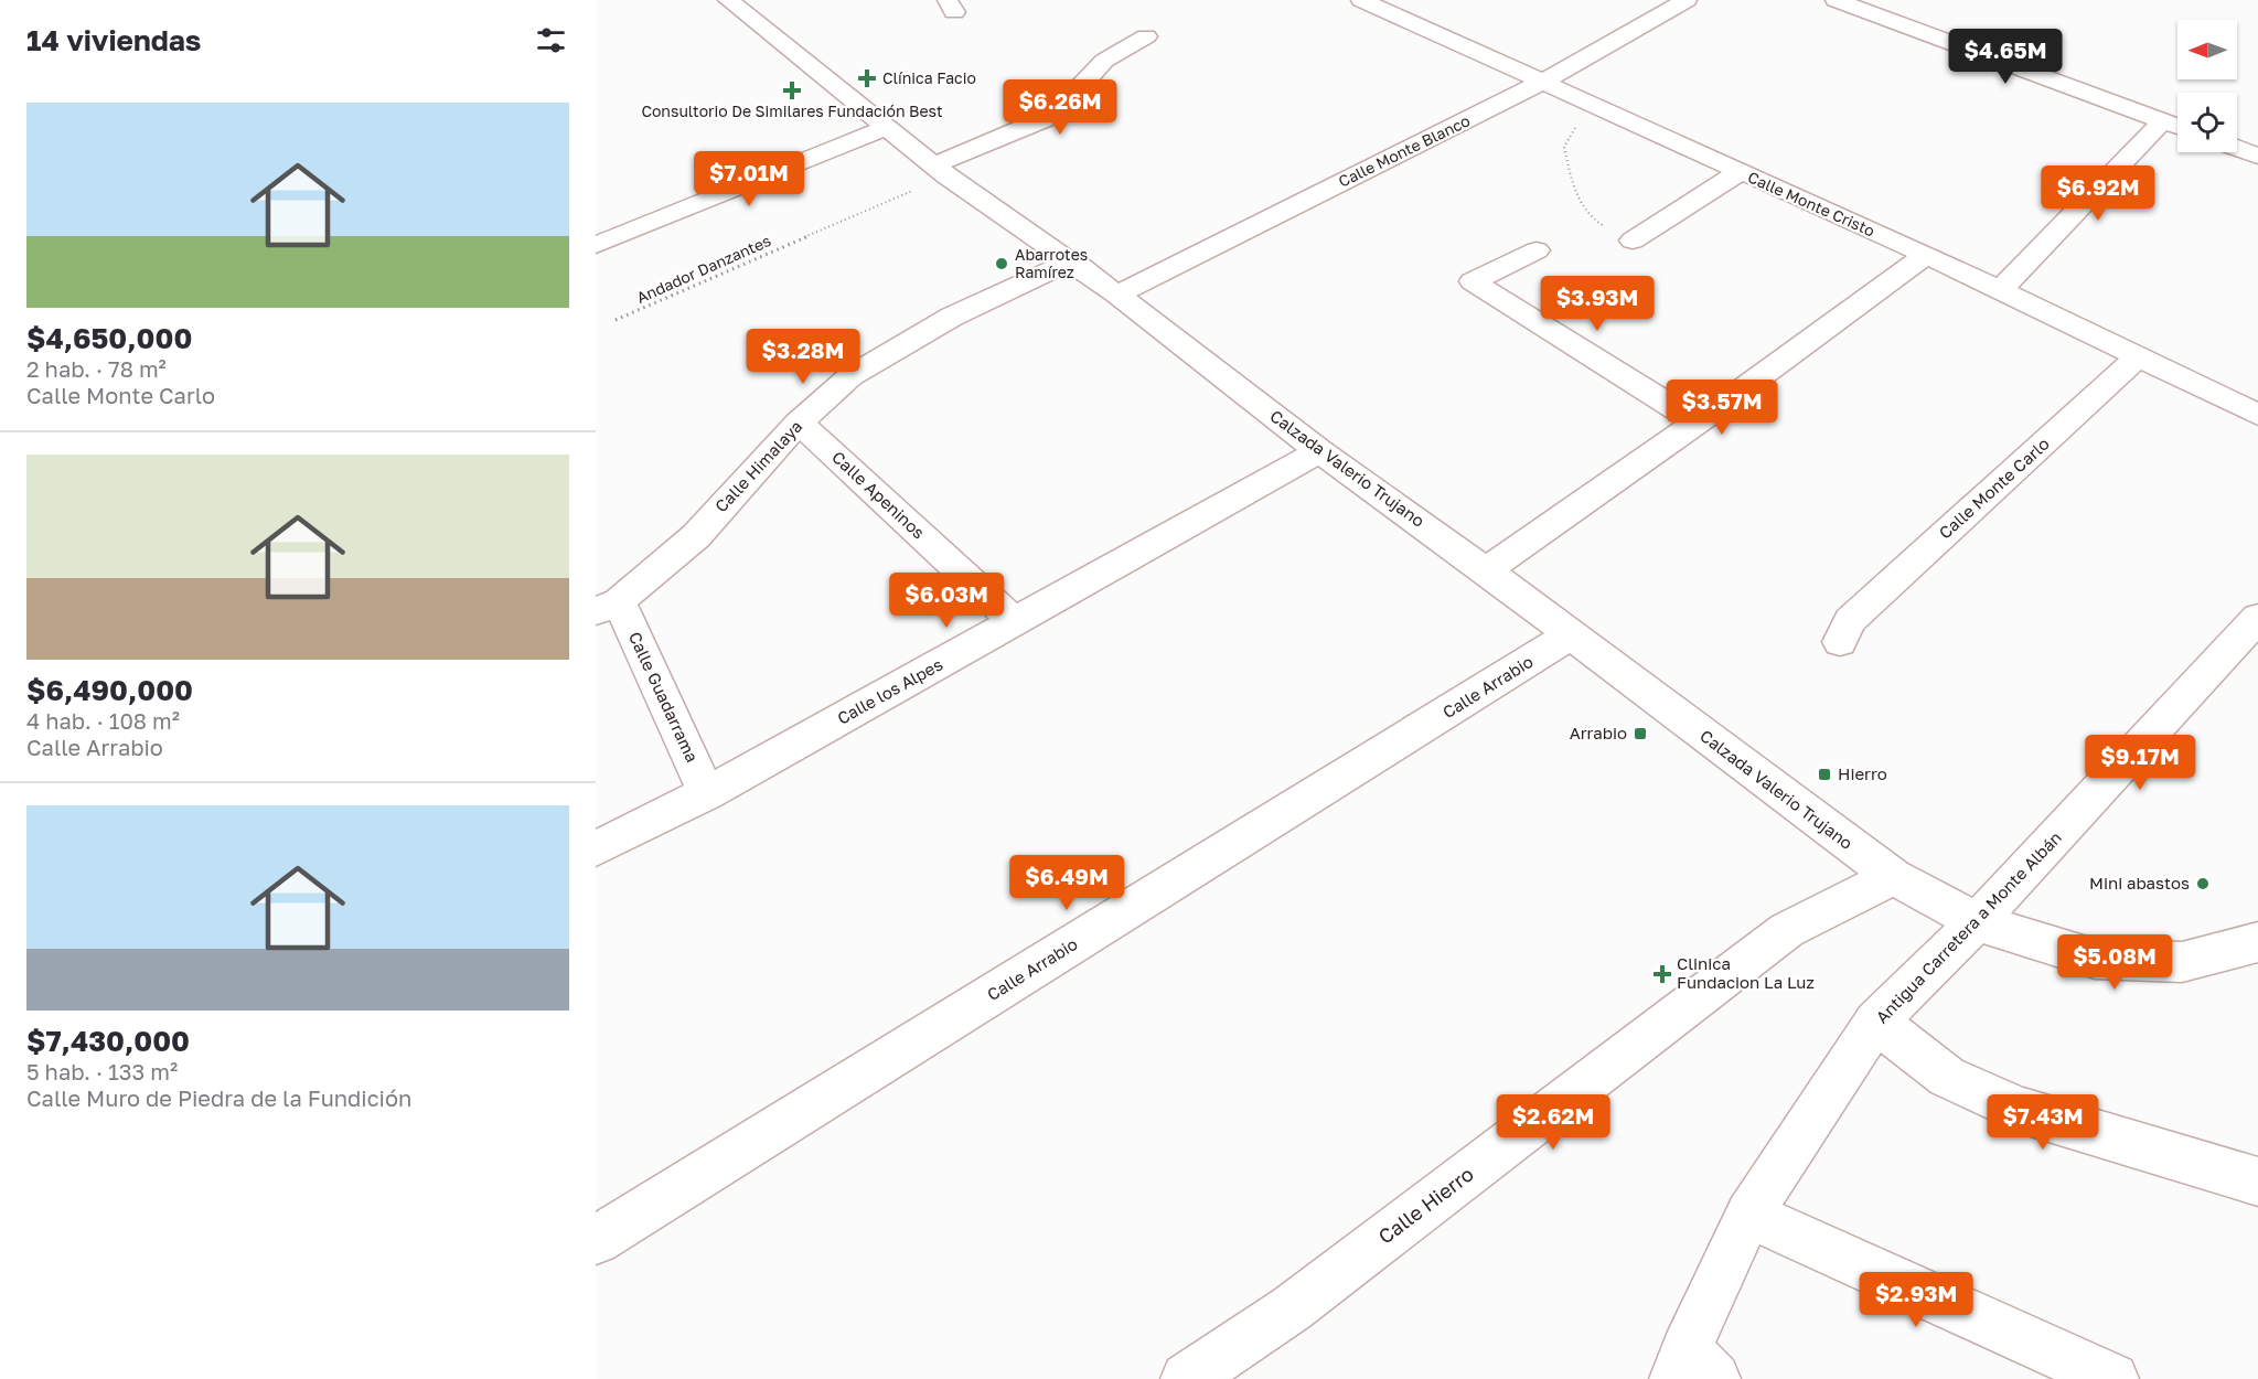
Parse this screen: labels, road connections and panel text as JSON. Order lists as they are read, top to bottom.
{
  "streets": {
    "street": [
      "Calle Monte Blanco",
      "Calle Monte Cristo",
      "Calle Himalaya",
      "Calzada Valerio Trujano",
      "Calle Monte Carlo",
      "Calle Apeninos",
      "Calle Arrabio",
      "Calle los Alpes",
      "Calle Guadarrama",
      "Antigua Carretera a Monte Albán",
      "Calle Hierro"
    ],
    "path": ["Andador Danzantes"]
  },
  "crossings": [
    ["Calle Monte Blanco", "Calle Monte Cristo"],
    ["Calle Monte Blanco", "Calzada Valerio Trujano"],
    ["Calle Monte Cristo", "Calle Monte Carlo"],
    ["Andador Danzantes", "Calzada Valerio Trujano"],
    ["Calle Himalaya", "Calzada Valerio Trujano"],
    ["Calle Himalaya", "Calle Apeninos"],
    ["Calle Himalaya", "Calle Guadarrama"],
    ["Calzada Valerio Trujano", "Calle Arrabio"],
    ["Calzada Valerio Trujano", "Calle los Alpes"],
    ["Calzada Valerio Trujano", "Antigua Carretera a Monte Albán"],
    ["Calzada Valerio Trujano", "Calle Hierro"],
    ["Calle Apeninos", "Calle los Alpes"],
    ["Calle los Alpes", "Calle Guadarrama"]
  ],
  "places": {
    "health": ["Clínica Facio", "Consultorio De Similares Fundación Best", "Clinica Fundacion La Luz"],
    "other": ["Abarrotes Ramírez", "Mini abastos"],
    "transit": ["Arrabio", "Hierro"]
  },
  "north": "left",
  "page": {
    "heading": "14 viviendas",
    "price": [
      "$4.65M",
      "$6.26M",
      "$7.01M",
      "$6.92M",
      "$3.93M",
      "$3.28M",
      "$3.57M",
      "$6.03M",
      "$9.17M",
      "$6.49M",
      "$5.08M",
      "$2.62M",
      "$7.43M",
      "$2.93M"
    ],
    "list": [
      {
        "name": "$4,650,000",
        "note": "2 hab. · 78 m² · Calle Monte Carlo"
      },
      {
        "name": "$6,490,000",
        "note": "4 hab. · 108 m² · Calle Arrabio"
      },
      {
        "name": "$7,430,000",
        "note": "5 hab. · 133 m² · Calle Muro de Piedra de la Fundición"
      }
    ]
  }
}
